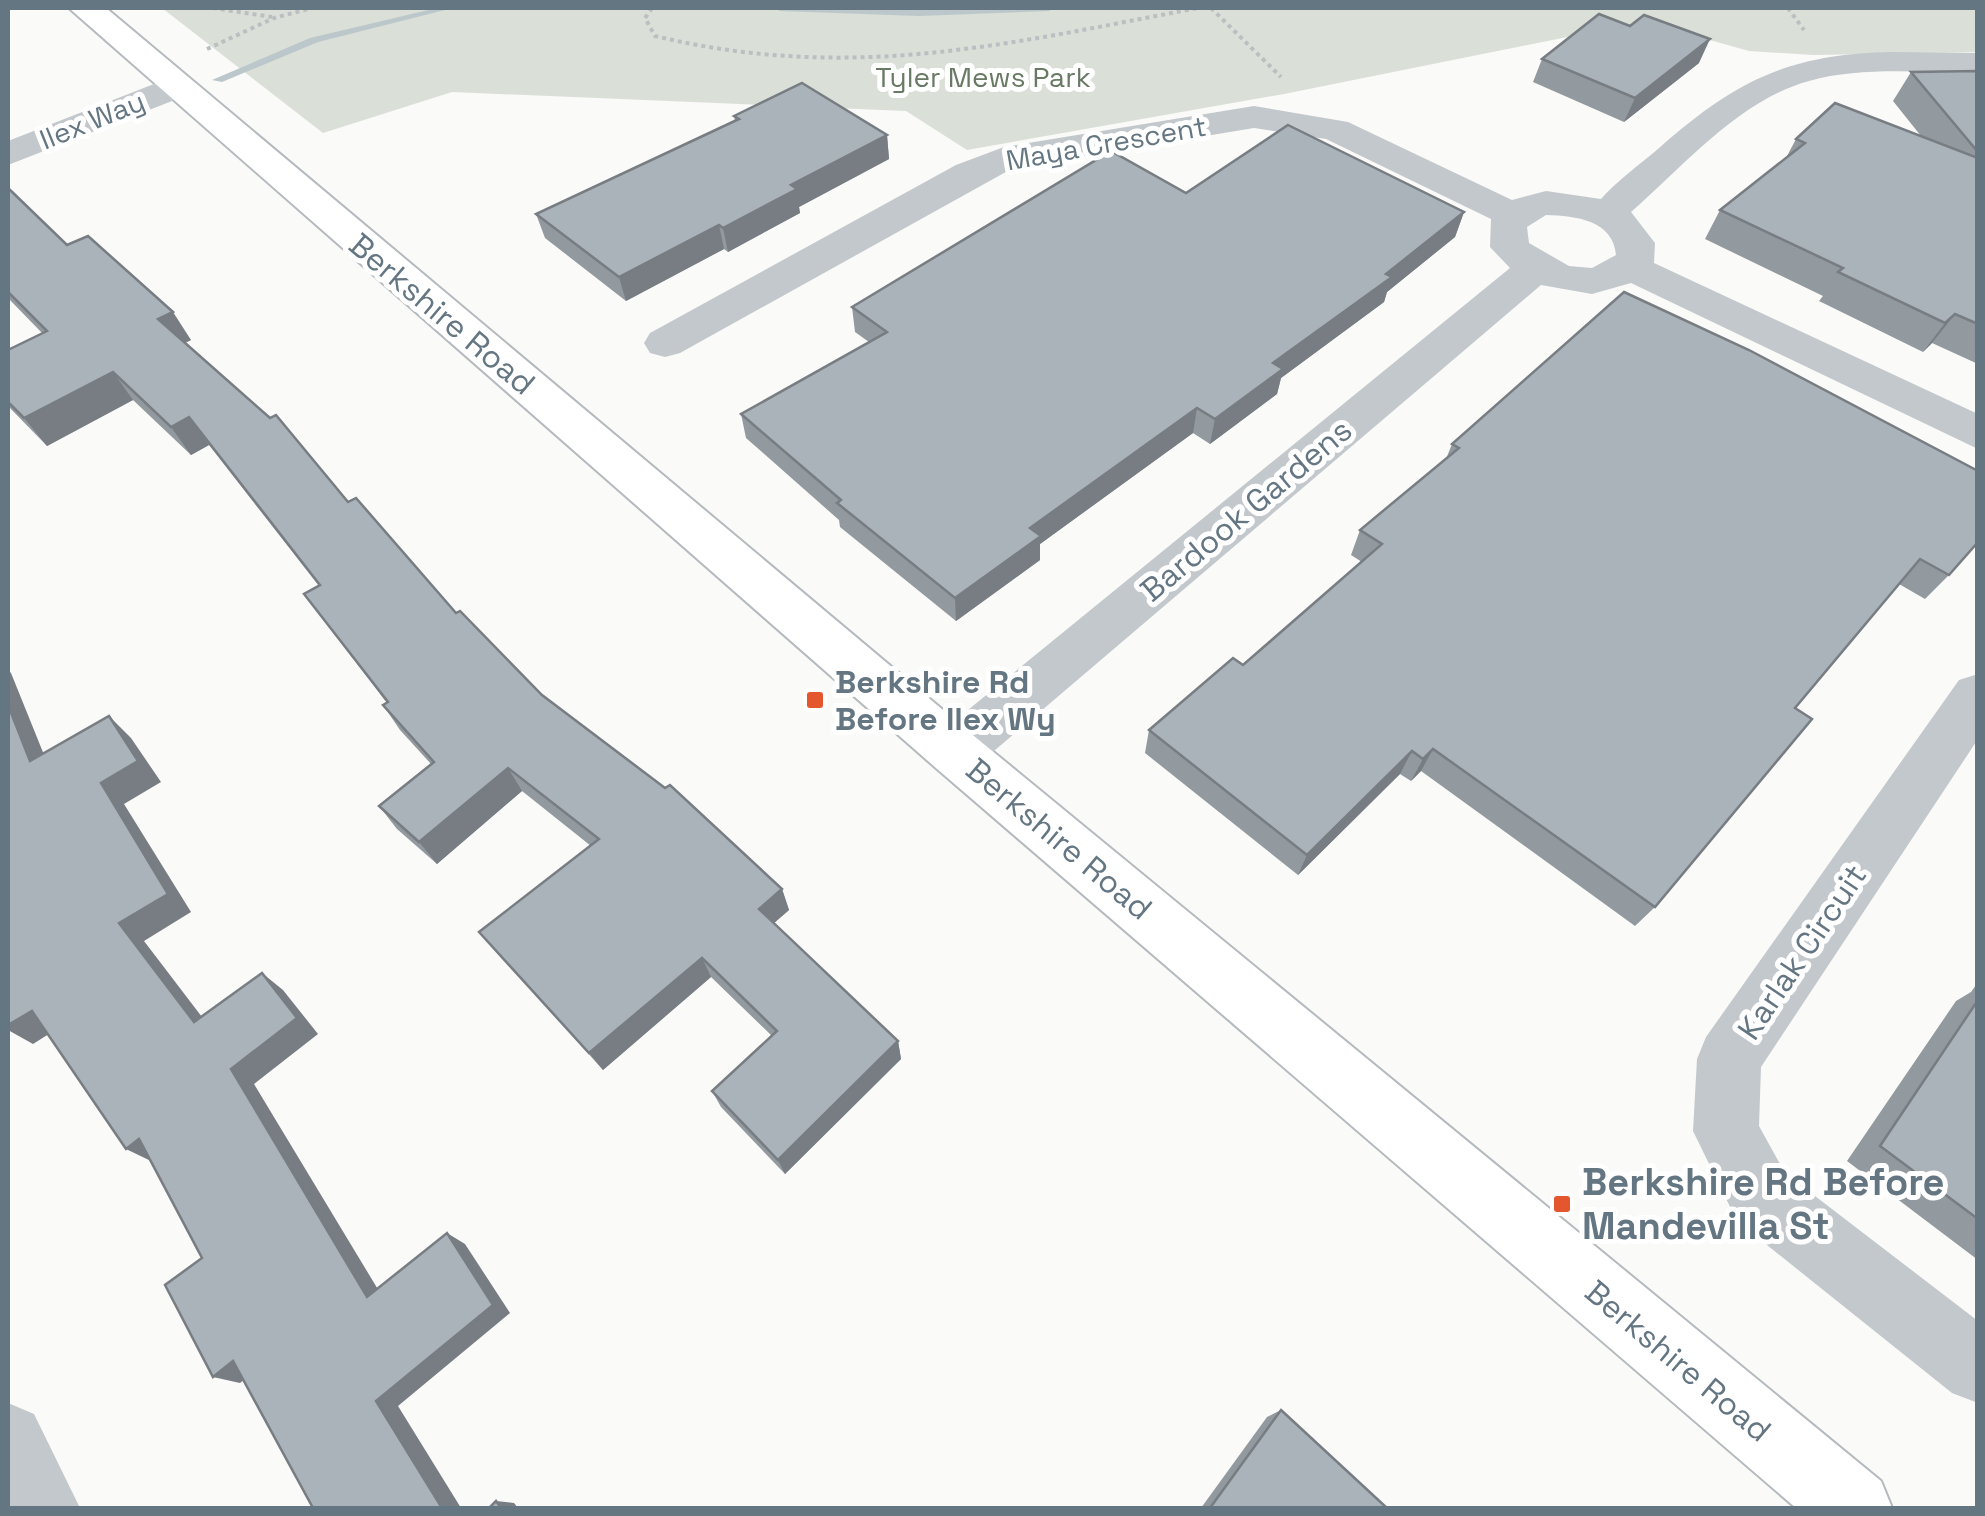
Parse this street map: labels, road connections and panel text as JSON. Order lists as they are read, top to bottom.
{
  "streets": {
    "main road": ["Berkshire Road"],
    "street": [
      "Ilex Way",
      "Maya Crescent",
      "Bardook Gardens",
      "Karlak Circuit"
    ]
  },
  "crossings": [
    ["Ilex Way", "Berkshire Road"],
    ["Berkshire Road", "Bardook Gardens"]
  ],
  "parks": ["Tyler Mews Park"],
  "places": {
    "transit": ["Berkshire Rd Before Ilex Wy", "Berkshire Rd Before Mandevilla St"]
  }
}
